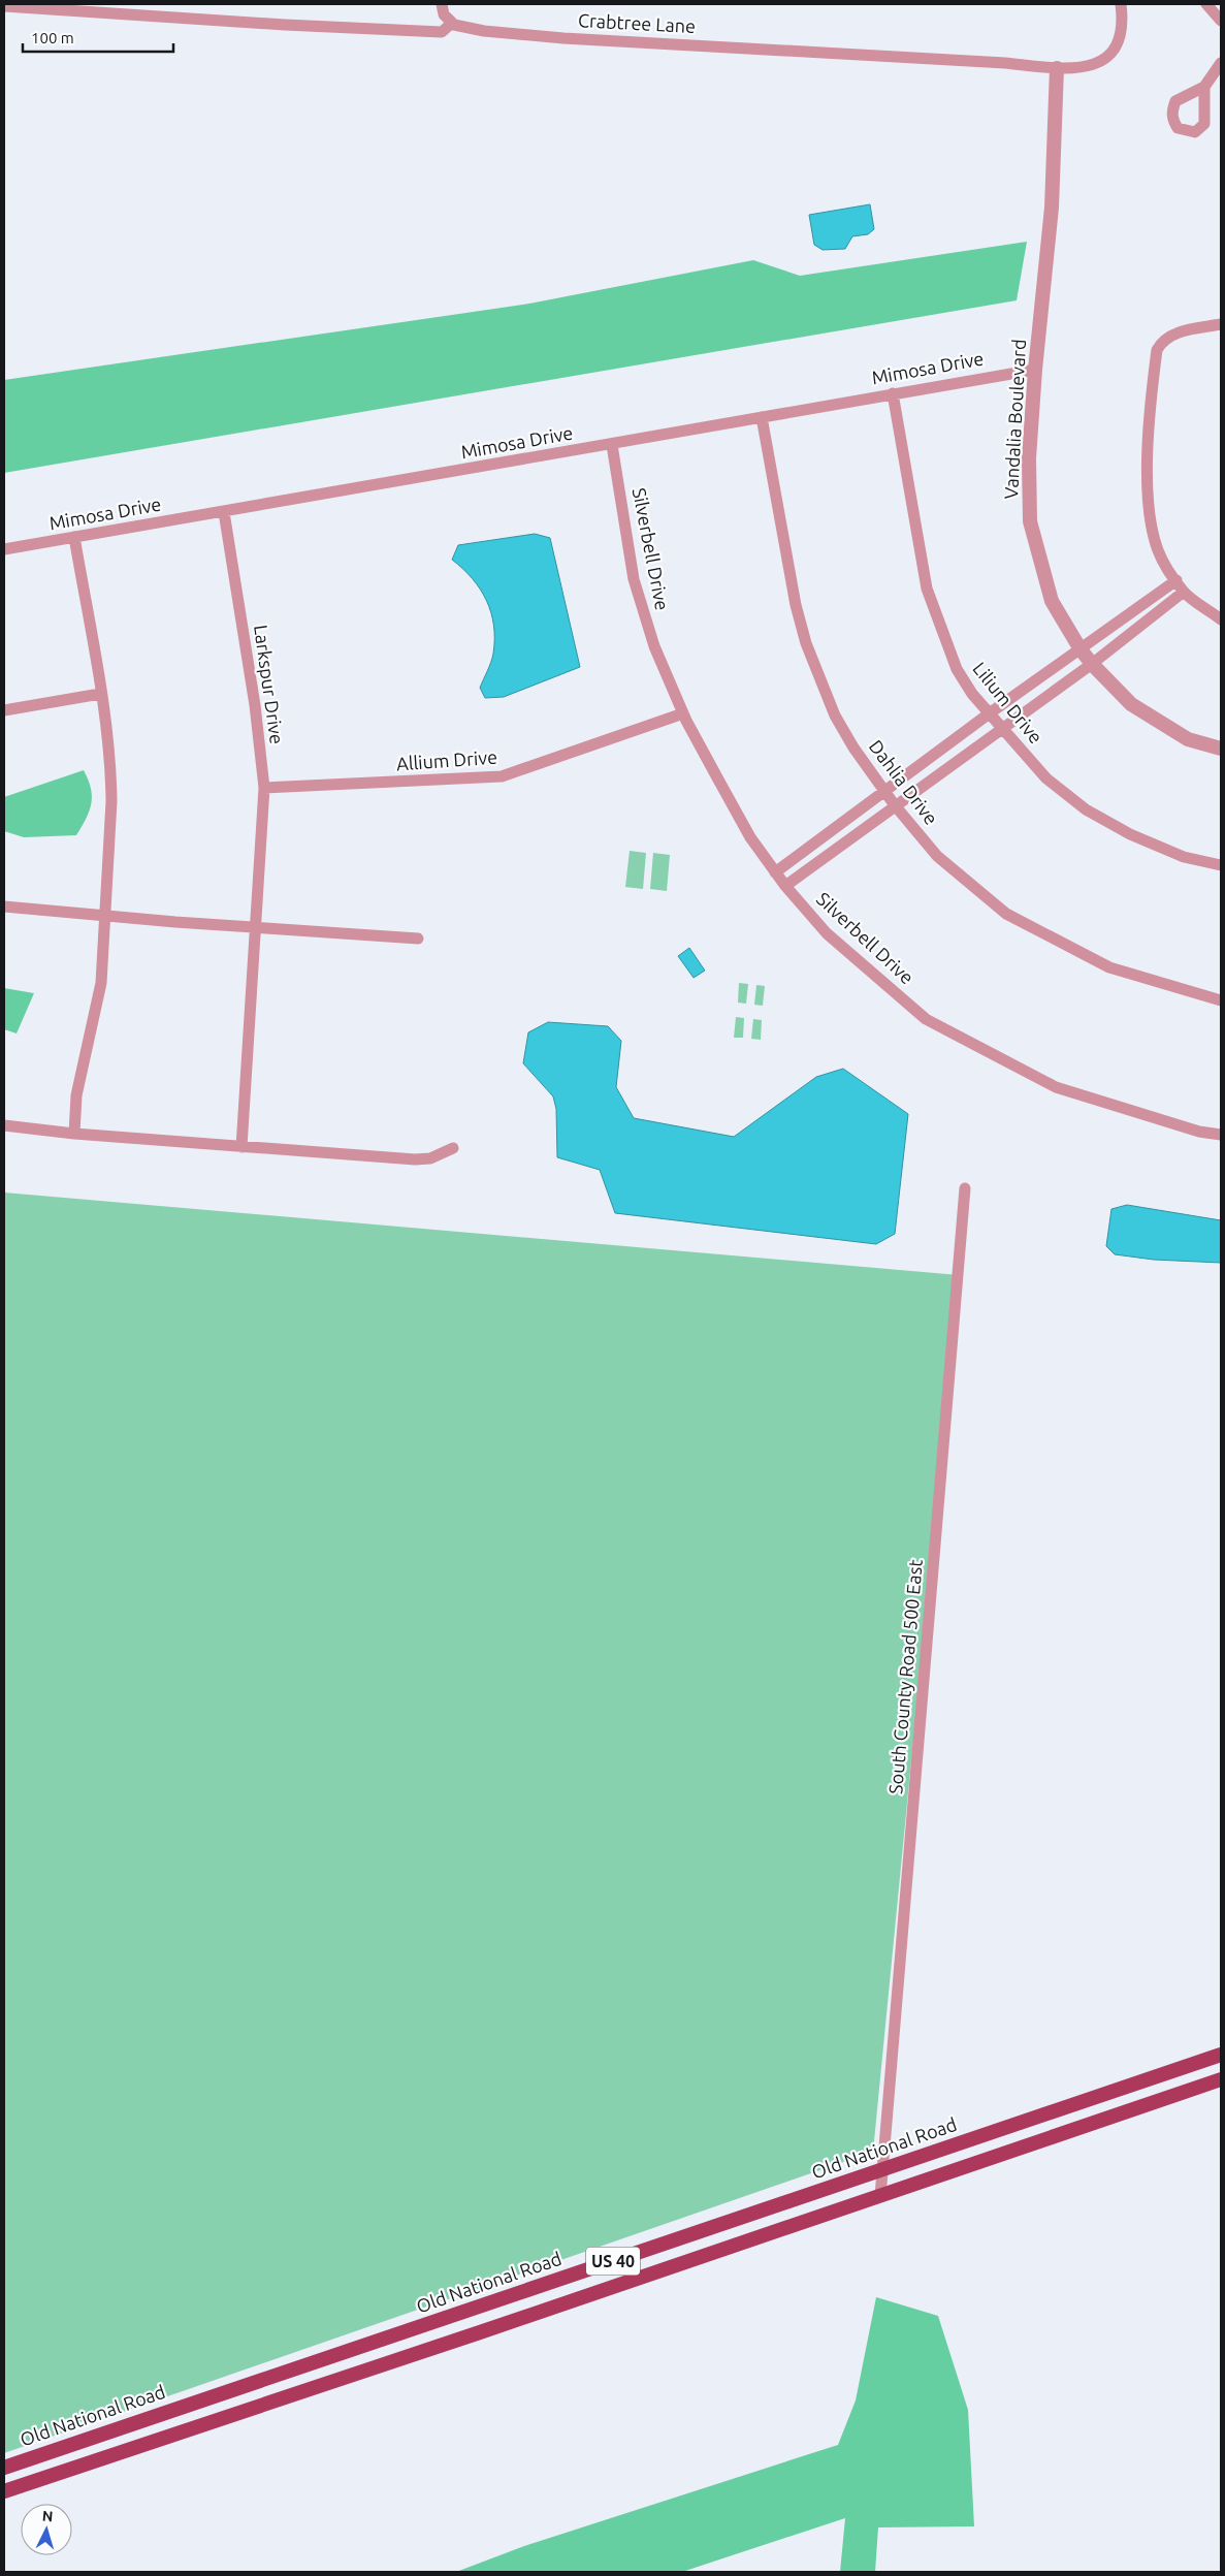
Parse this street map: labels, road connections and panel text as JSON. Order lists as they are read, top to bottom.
{
  "streets": {
    "main road": ["Old National Road", "US 40"],
    "street": [
      "Crabtree Lane",
      "Mimosa Drive",
      "Vandalia Boulevard",
      "Silverbell Drive",
      "Larkspur Drive",
      "Lilium Drive",
      "Allium Drive",
      "Dahlia Drive",
      "South County Road 500 East"
    ]
  },
  "crossings": [
    ["Crabtree Lane", "Vandalia Boulevard"],
    ["Mimosa Drive", "Vandalia Boulevard"],
    ["Mimosa Drive", "Silverbell Drive"],
    ["Mimosa Drive", "Larkspur Drive"],
    ["Mimosa Drive", "Lilium Drive"],
    ["Mimosa Drive", "Dahlia Drive"],
    ["Silverbell Drive", "Allium Drive"],
    ["Larkspur Drive", "Allium Drive"],
    ["South County Road 500 East", "Old National Road"],
    ["South County Road 500 East", "US 40"]
  ],
  "scale_bar": "100 m",
  "north": "top"
}
